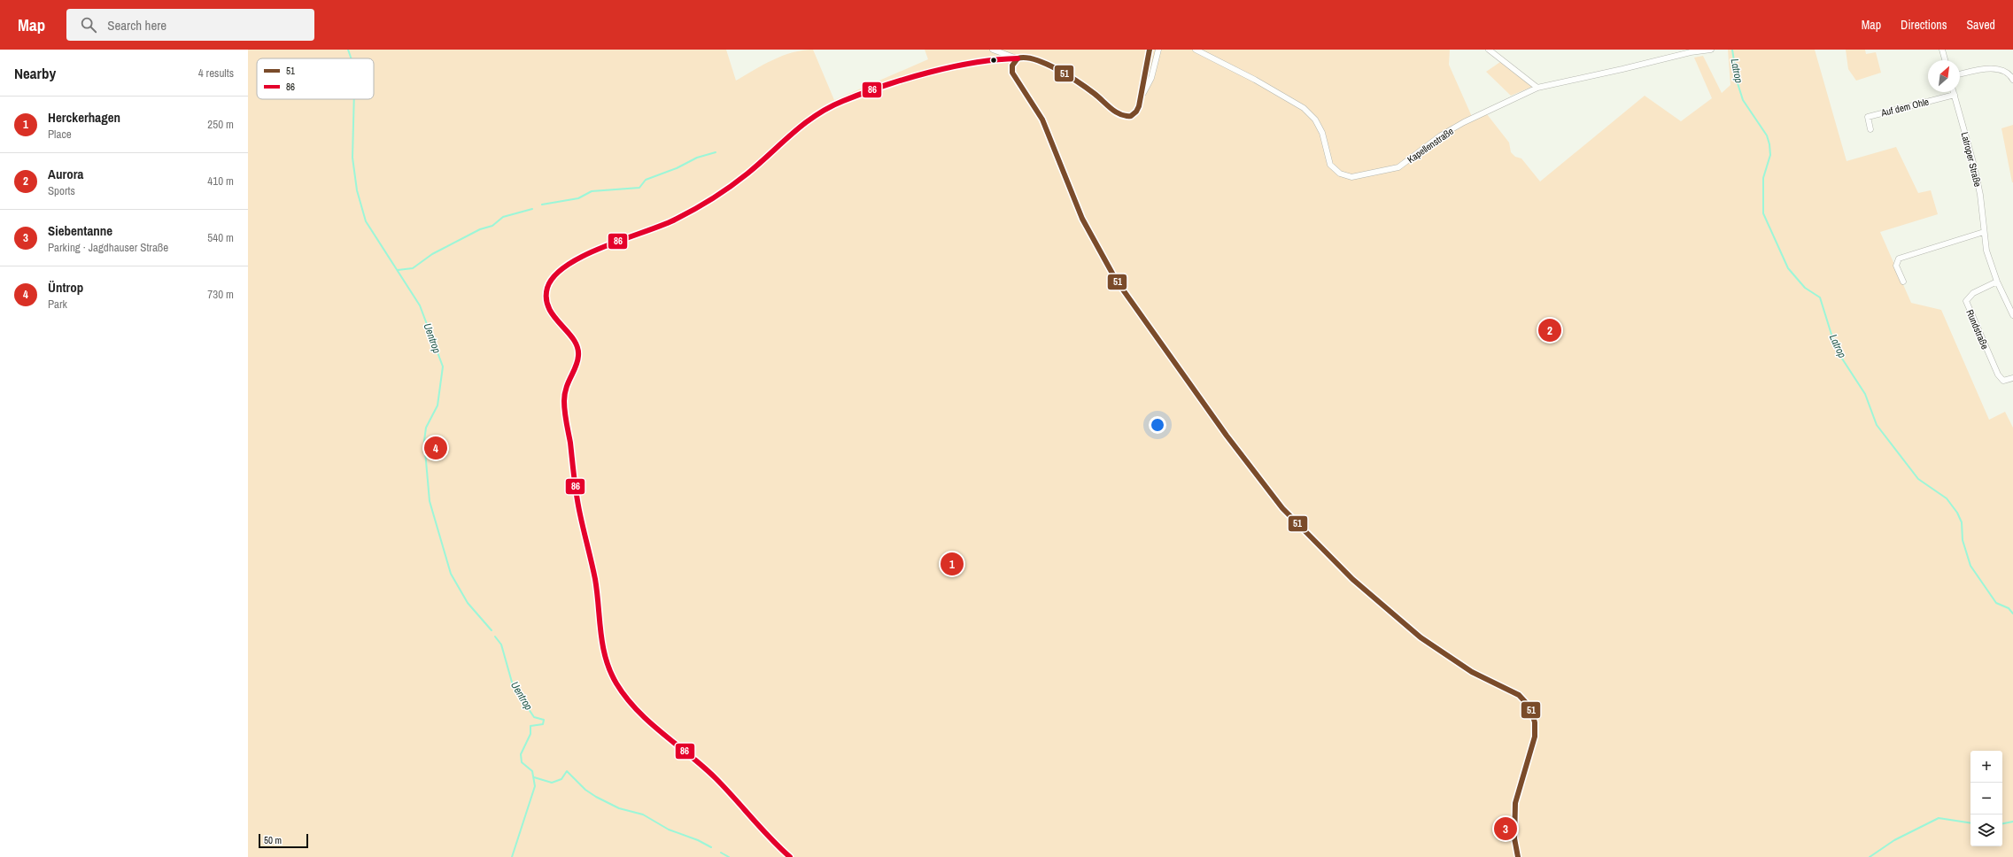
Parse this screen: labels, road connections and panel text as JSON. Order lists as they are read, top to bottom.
{
  "streets": {
    "street": [
      "Auf dem Ohle",
      "Kapellenstraße",
      "Latroper Straße",
      "Rundstraße"
    ]
  },
  "crossings": [
    ["Auf dem Ohle", "Latroper Straße"],
    ["Latroper Straße", "Rundstraße"]
  ],
  "water": ["Latrop", "Uentrop"],
  "lines": ["transit line 51", "transit line 86"],
  "legend": ["51", "86"],
  "scale_bar": "50 m",
  "north": "top right",
  "page": {
    "header": "Map",
    "search": "Search here",
    "nav": ["Map", "Directions", "Saved"],
    "heading": ["Nearby", "4 results"],
    "list": [
      {
        "mark": "1",
        "name": "Herckerhagen",
        "note": "Place",
        "value": "250 m"
      },
      {
        "mark": "2",
        "name": "Aurora",
        "note": "Sports",
        "value": "410 m"
      },
      {
        "mark": "3",
        "name": "Siebentanne",
        "note": "Parking · Jagdhauser Straße",
        "value": "540 m"
      },
      {
        "mark": "4",
        "name": "Üntrop",
        "note": "Park",
        "value": "730 m"
      }
    ],
    "pins": [
      "2",
      "4",
      "1",
      "3"
    ],
    "map_buttons": ["+", "−"],
    "scale": "50 m"
  }
}
